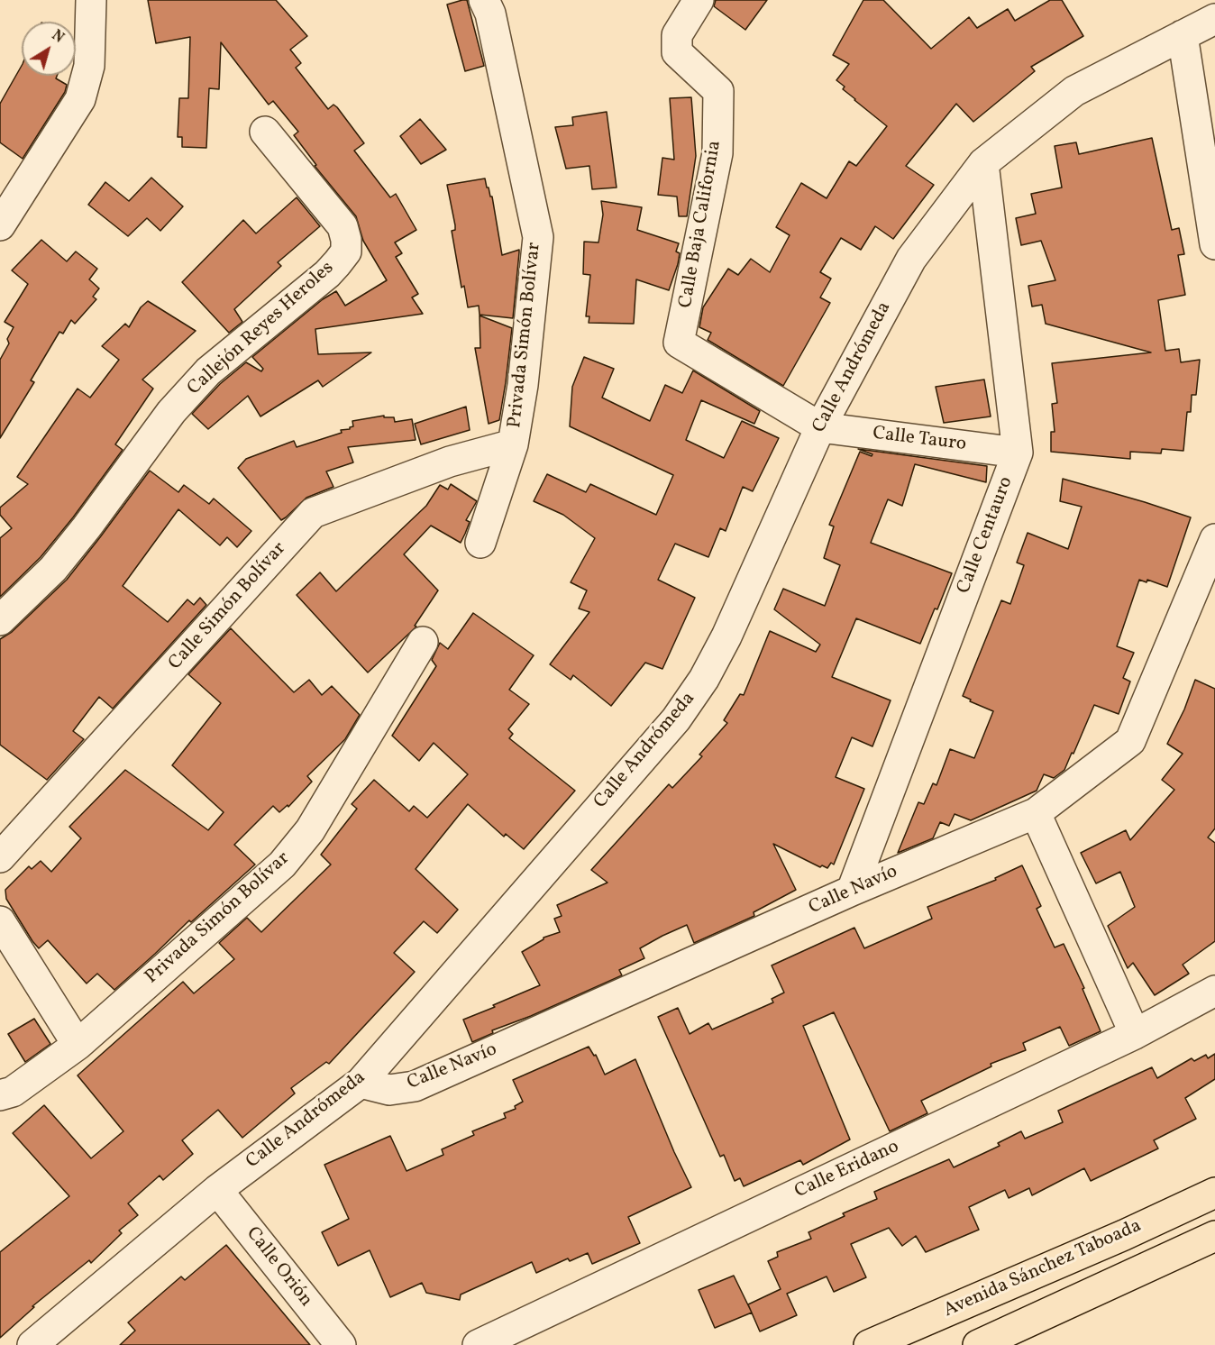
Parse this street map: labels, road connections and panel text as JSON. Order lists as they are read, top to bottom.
{
  "streets": {
    "main road": ["Avenida Sánchez Taboada"],
    "street": [
      "Calle Baja California",
      "Callejón Reyes Heroles",
      "Privada Simón Bolívar",
      "Calle Andrómeda",
      "Calle Tauro",
      "Calle Centauro",
      "Calle Simón Bolívar",
      "Calle Navío",
      "Calle Eridano",
      "Calle Orión"
    ]
  },
  "crossings": [
    ["Calle Baja California", "Calle Andrómeda"],
    ["Calle Baja California", "Calle Tauro"],
    ["Privada Simón Bolívar", "Calle Simón Bolívar"],
    ["Calle Andrómeda", "Calle Tauro"],
    ["Calle Andrómeda", "Calle Centauro"],
    ["Calle Andrómeda", "Calle Navío"],
    ["Calle Andrómeda", "Calle Orión"],
    ["Calle Tauro", "Calle Centauro"],
    ["Calle Centauro", "Calle Navío"]
  ],
  "north": "top right"
}
